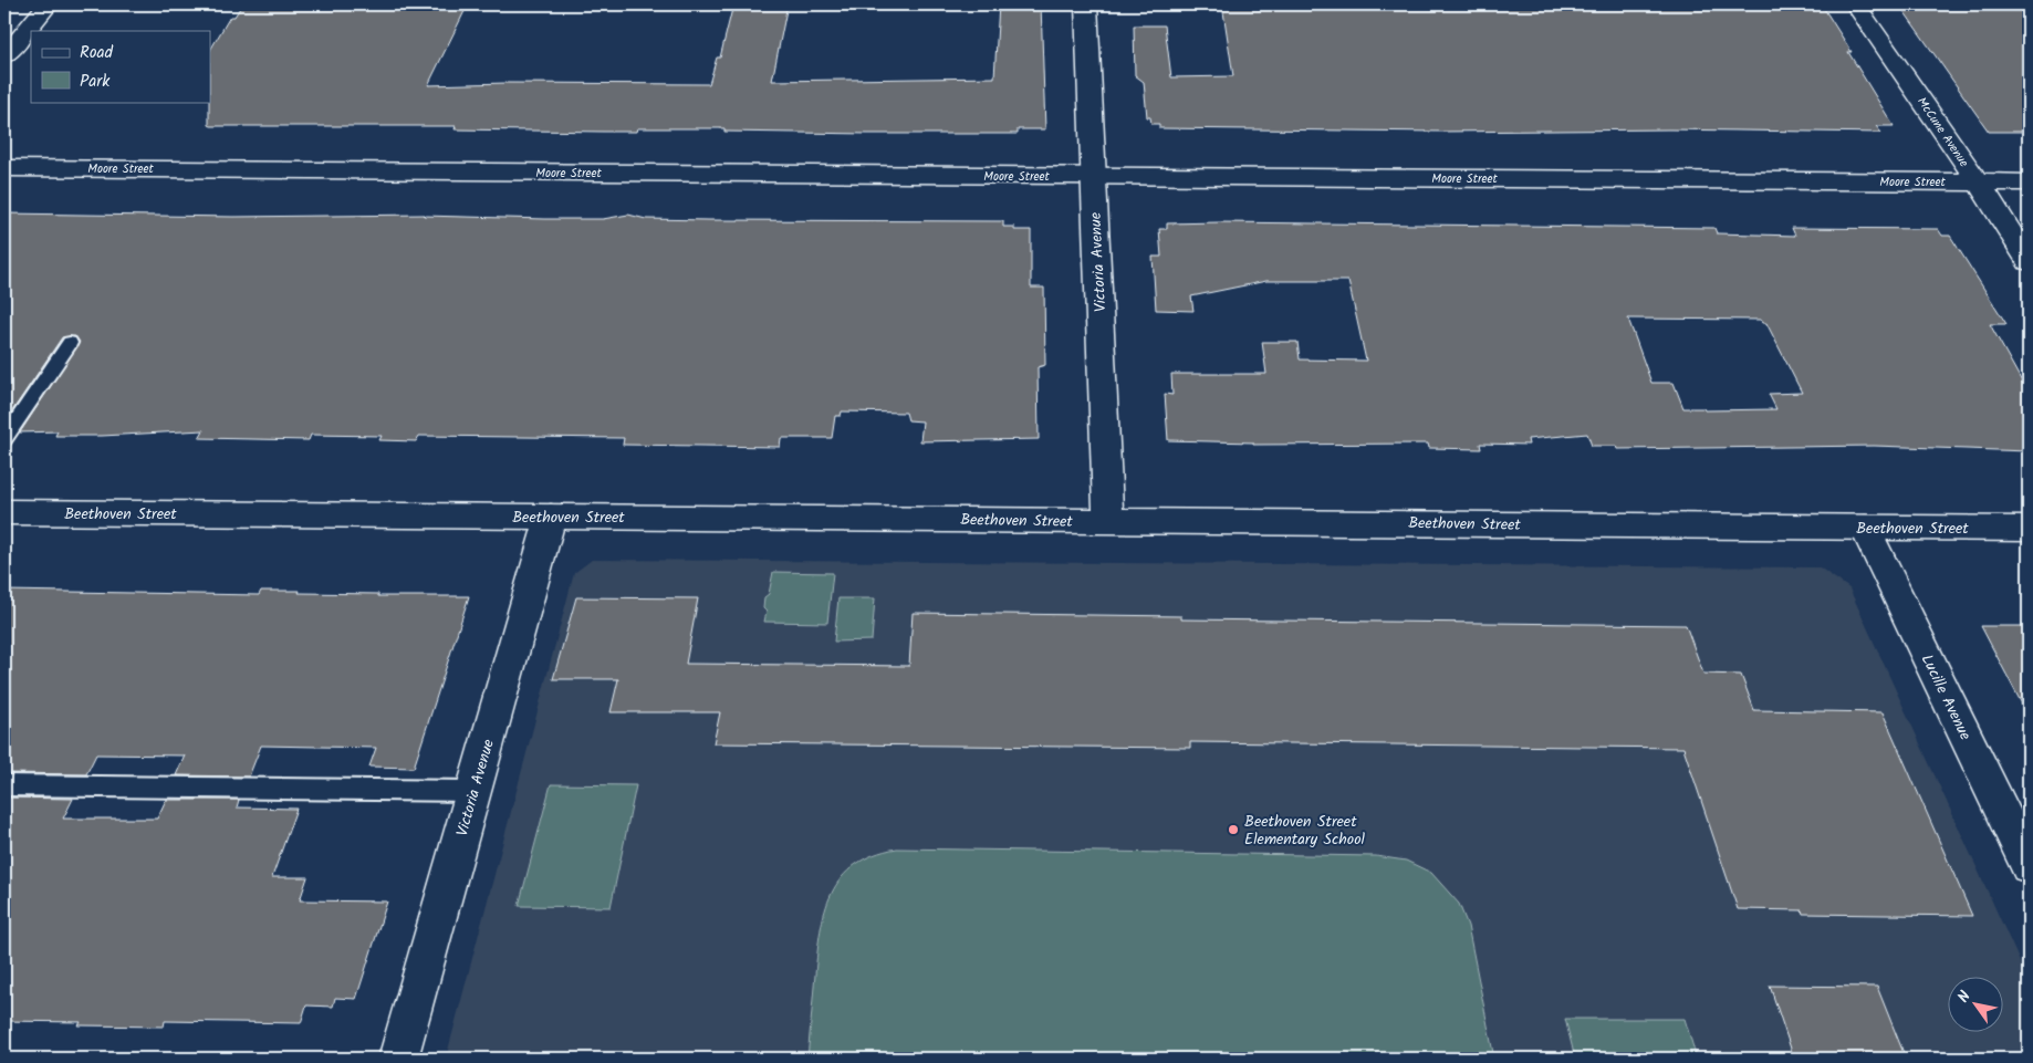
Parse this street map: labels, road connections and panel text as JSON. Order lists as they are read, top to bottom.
{
  "streets": {
    "street": [
      "McCune Avenue",
      "Moore Street",
      "Victoria Avenue",
      "Beethoven Street",
      "Lucille Avenue"
    ]
  },
  "crossings": [
    ["McCune Avenue", "Moore Street"],
    ["Moore Street", "Victoria Avenue"],
    ["Victoria Avenue", "Beethoven Street"],
    ["Beethoven Street", "Lucille Avenue"]
  ],
  "places": ["Beethoven Street Elementary School"],
  "legend": ["Road", "Park"],
  "north": "top left"
}
